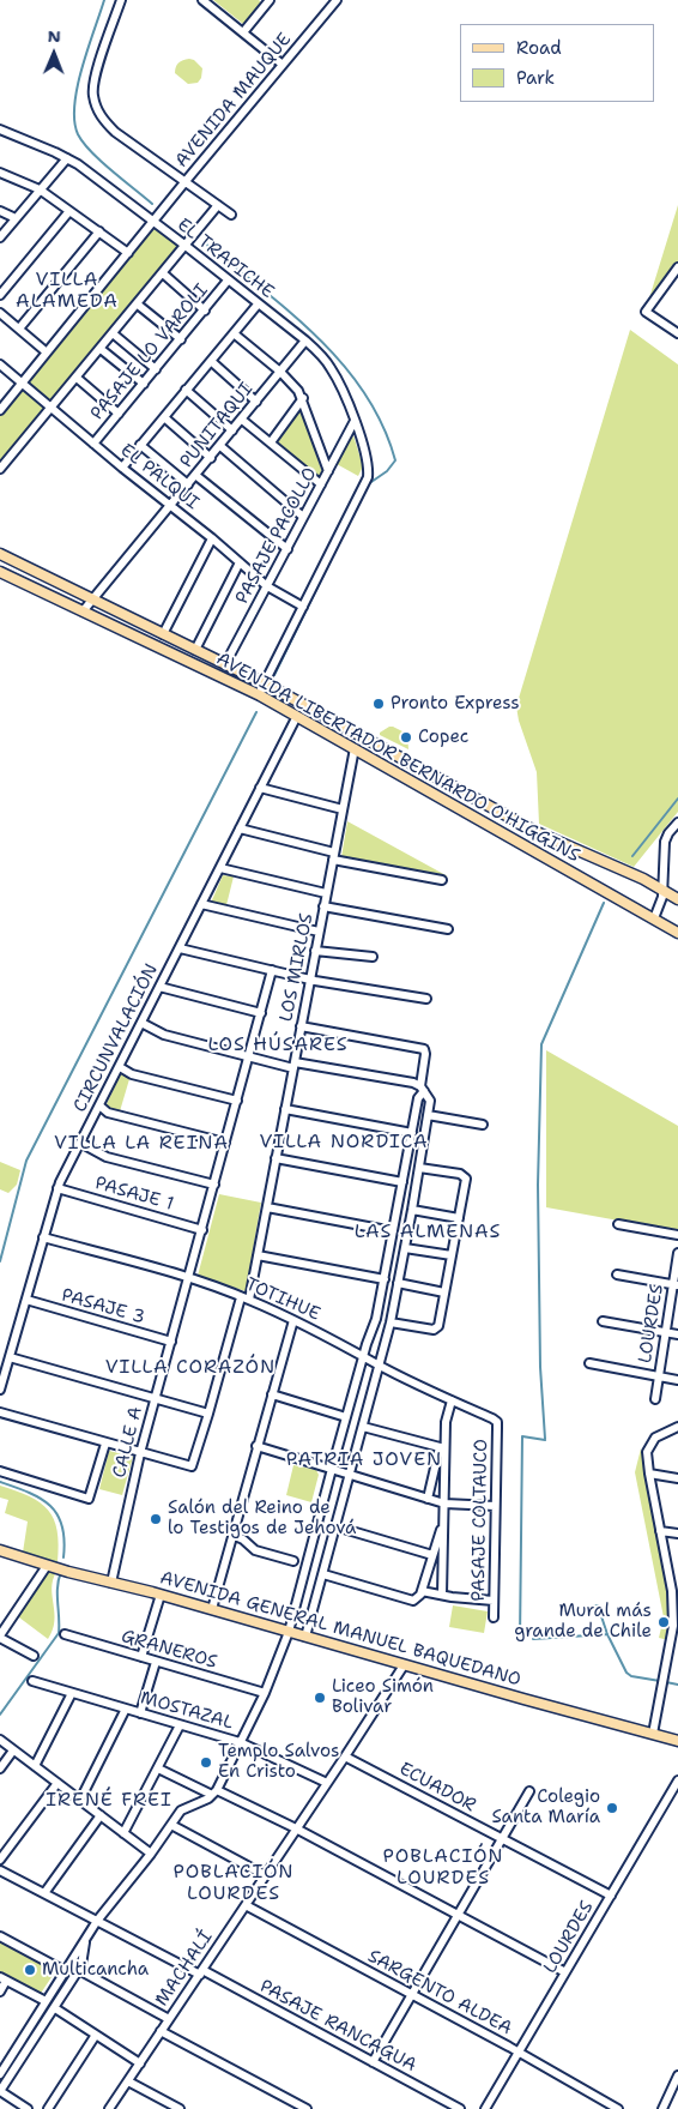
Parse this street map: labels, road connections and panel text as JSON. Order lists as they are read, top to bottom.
{
  "streets": {
    "main road": ["AVENIDA LIBERTADOR BERNARDO O'HIGGINS", "AVENIDA GENERAL MANUEL BAQUEDANO"],
    "street": [
      "AVENIDA MAUQUE",
      "EL TRAPICHE",
      "PASAJE LO VAROLI",
      "PUNITAQUI",
      "EL PALQUI",
      "PASAJE PACOLLO",
      "LOS MIRLOS",
      "CIRCUNVALACIÓN",
      "PASAJE 1",
      "TOTIHUE",
      "PASAJE 3",
      "LOURDES",
      "CALLE A",
      "PASAJE COLTAUCO",
      "GRANEROS",
      "MOSTAZAL",
      "ECUADOR",
      "MACHALÍ",
      "SARGENTO ALDEA",
      "PASAJE RANCAGUA"
    ]
  },
  "crossings": [
    ["AVENIDA MAUQUE", "EL TRAPICHE"],
    ["AVENIDA MAUQUE", "EL PALQUI"],
    ["EL TRAPICHE", "PASAJE LO VAROLI"],
    ["EL TRAPICHE", "PUNITAQUI"],
    ["EL TRAPICHE", "EL PALQUI"],
    ["EL TRAPICHE", "PASAJE PACOLLO"],
    ["PASAJE LO VAROLI", "EL PALQUI"],
    ["PUNITAQUI", "EL PALQUI"],
    ["PUNITAQUI", "AVENIDA LIBERTADOR BERNARDO O'HIGGINS"],
    ["EL PALQUI", "PASAJE PACOLLO"],
    ["PASAJE PACOLLO", "AVENIDA LIBERTADOR BERNARDO O'HIGGINS"],
    ["AVENIDA LIBERTADOR BERNARDO O'HIGGINS", "LOS MIRLOS"],
    ["AVENIDA LIBERTADOR BERNARDO O'HIGGINS", "CIRCUNVALACIÓN"],
    ["LOS MIRLOS", "TOTIHUE"],
    ["LOS MIRLOS", "CALLE A"],
    ["CIRCUNVALACIÓN", "PASAJE 1"],
    ["CIRCUNVALACIÓN", "TOTIHUE"],
    ["CIRCUNVALACIÓN", "PASAJE 3"],
    ["PASAJE 1", "CALLE A"],
    ["TOTIHUE", "CALLE A"],
    ["TOTIHUE", "PASAJE COLTAUCO"],
    ["PASAJE 3", "CALLE A"],
    ["LOURDES", "ECUADOR"],
    ["LOURDES", "SARGENTO ALDEA"],
    ["CALLE A", "AVENIDA GENERAL MANUEL BAQUEDANO"],
    ["AVENIDA GENERAL MANUEL BAQUEDANO", "MACHALÍ"],
    ["MOSTAZAL", "MACHALÍ"],
    ["ECUADOR", "MACHALÍ"],
    ["MACHALÍ", "SARGENTO ALDEA"],
    ["MACHALÍ", "PASAJE RANCAGUA"]
  ],
  "districts": [
    "VILLA ALAMEDA",
    "LOS HÚSARES",
    "VILLA NORDICA",
    "VILLA LA REINA",
    "LAS ALMENAS",
    "VILLA CORAZÓN",
    "PATRIA JOVEN",
    "IRENÉ FREI",
    "POBLACIÓN LOURDES",
    "POBLACIÓN LOURDES"
  ],
  "places": [
    "Pronto Express",
    "Copec",
    "Salón del Reino de lo Testigos de Jehová",
    "Mural más grande de Chile",
    "Liceo Simón Bolivar",
    "Templo Salvos En Cristo",
    "Colegio Santa María",
    "Multicancha"
  ],
  "legend": ["Road", "Park"],
  "north": "top"
}
